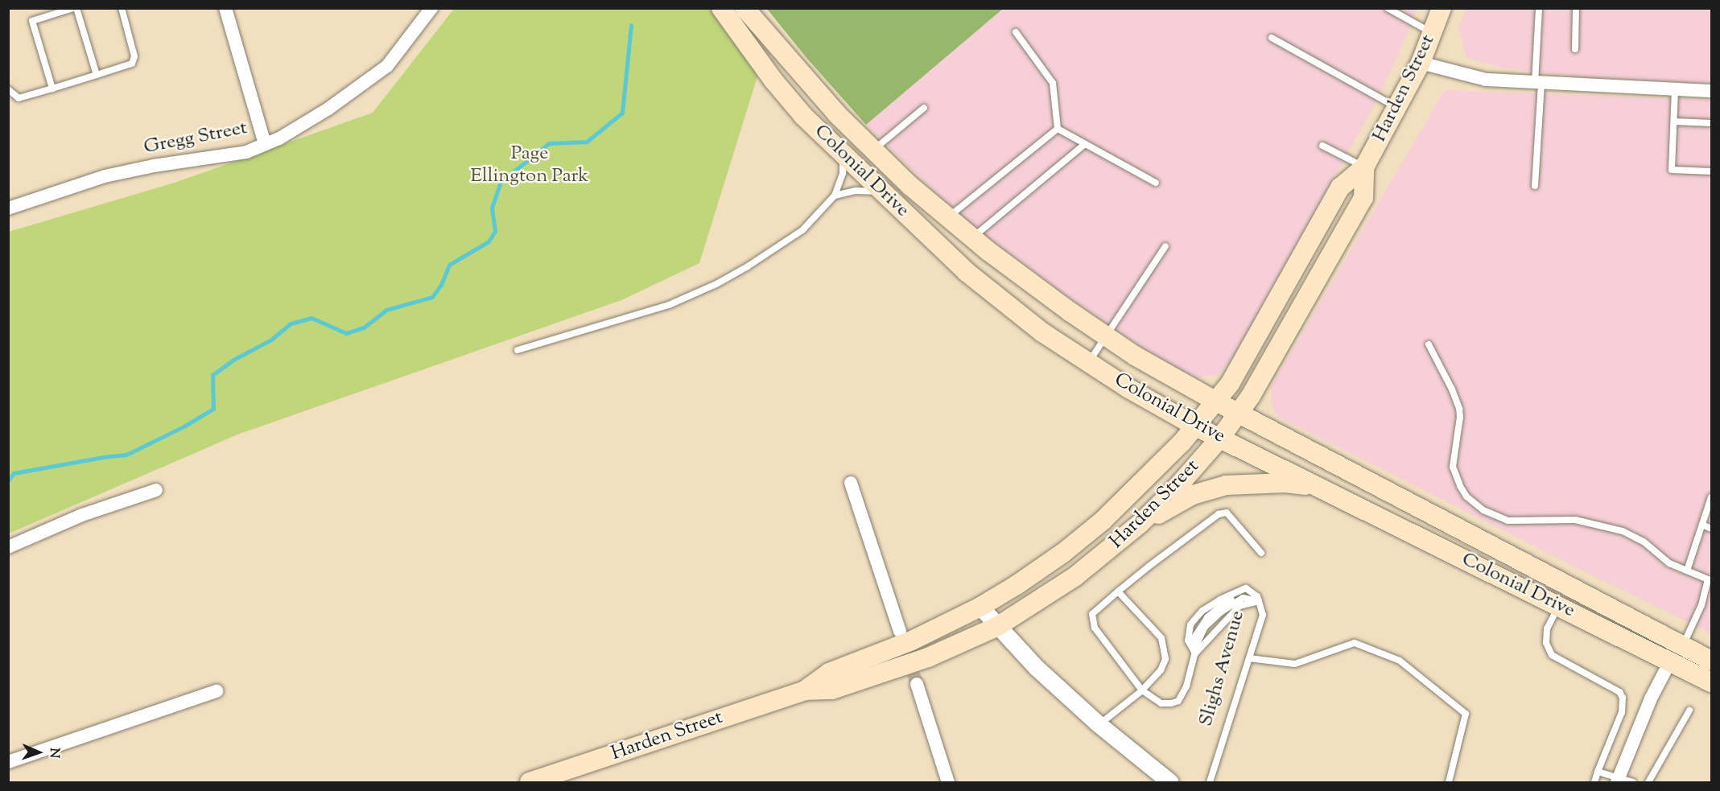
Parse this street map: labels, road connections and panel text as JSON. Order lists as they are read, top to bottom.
{
  "streets": {
    "main road": ["Harden Street", "Colonial Drive"],
    "street": ["Gregg Street"],
    "lane": ["Slighs Avenue"]
  },
  "crossings": [
    ["Harden Street", "Colonial Drive"]
  ],
  "parks": ["Page Ellington Park"],
  "north": "right"
}
